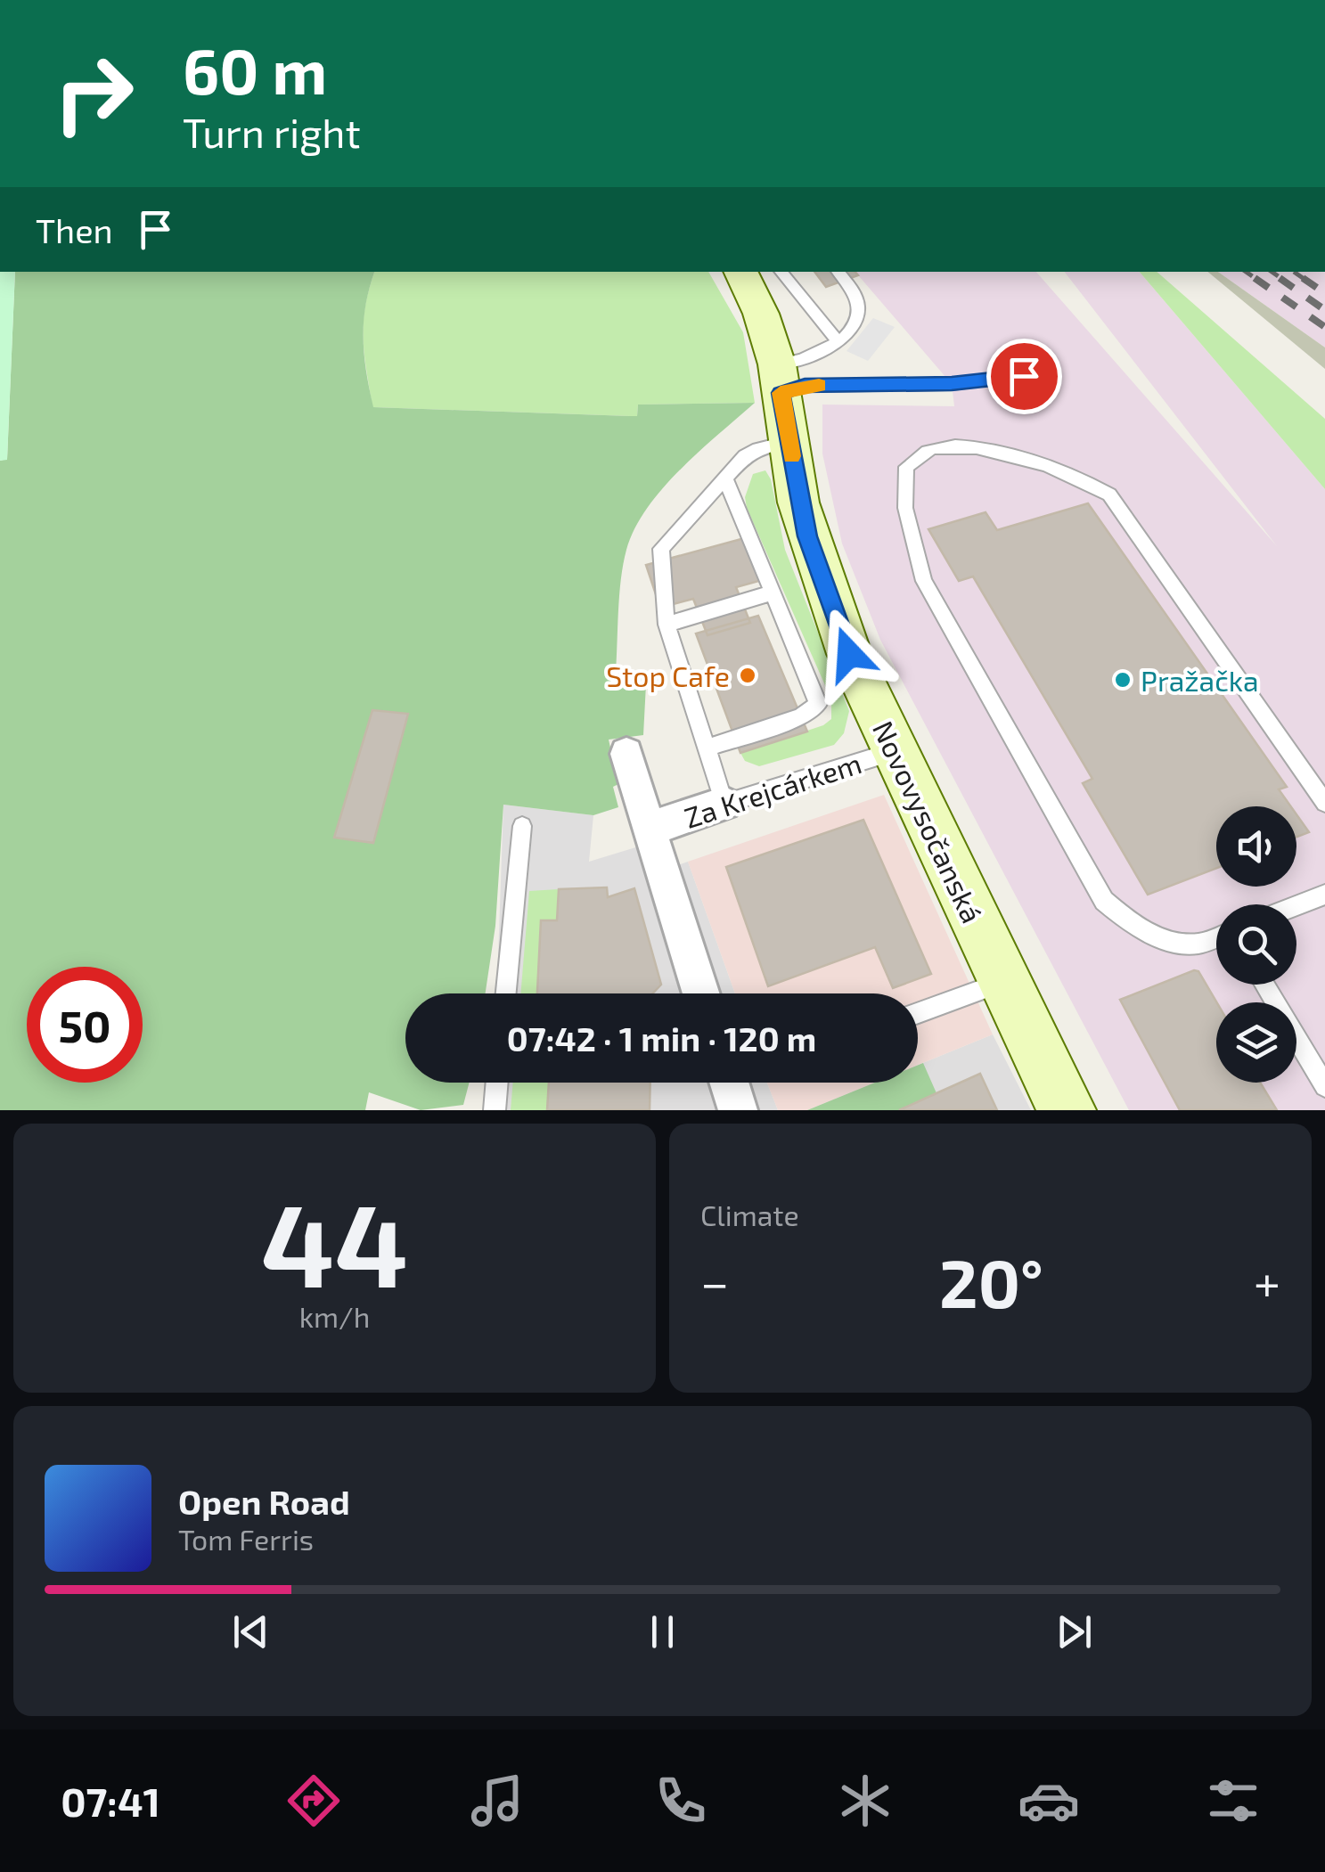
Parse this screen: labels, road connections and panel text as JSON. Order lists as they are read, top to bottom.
{
  "streets": {
    "main road": ["Novovysočanská"],
    "street": ["Za Krejcárkem"]
  },
  "crossings": [
    ["Za Krejcárkem", "Novovysočanská"]
  ],
  "places": ["Stop Cafe", "Pražačka"],
  "page": {
    "turn": ["60 m", "Turn right"],
    "then": "Then",
    "limit": "50",
    "trip": "07:42 · 1 min · 120 m",
    "tile": [
      ["44", "km/h"],
      "Climate"
    ],
    "heat": ["−", "20°", "+"],
    "song": ["Open Road", "Tom Ferris"],
    "tabs": "07:41"
  }
}
